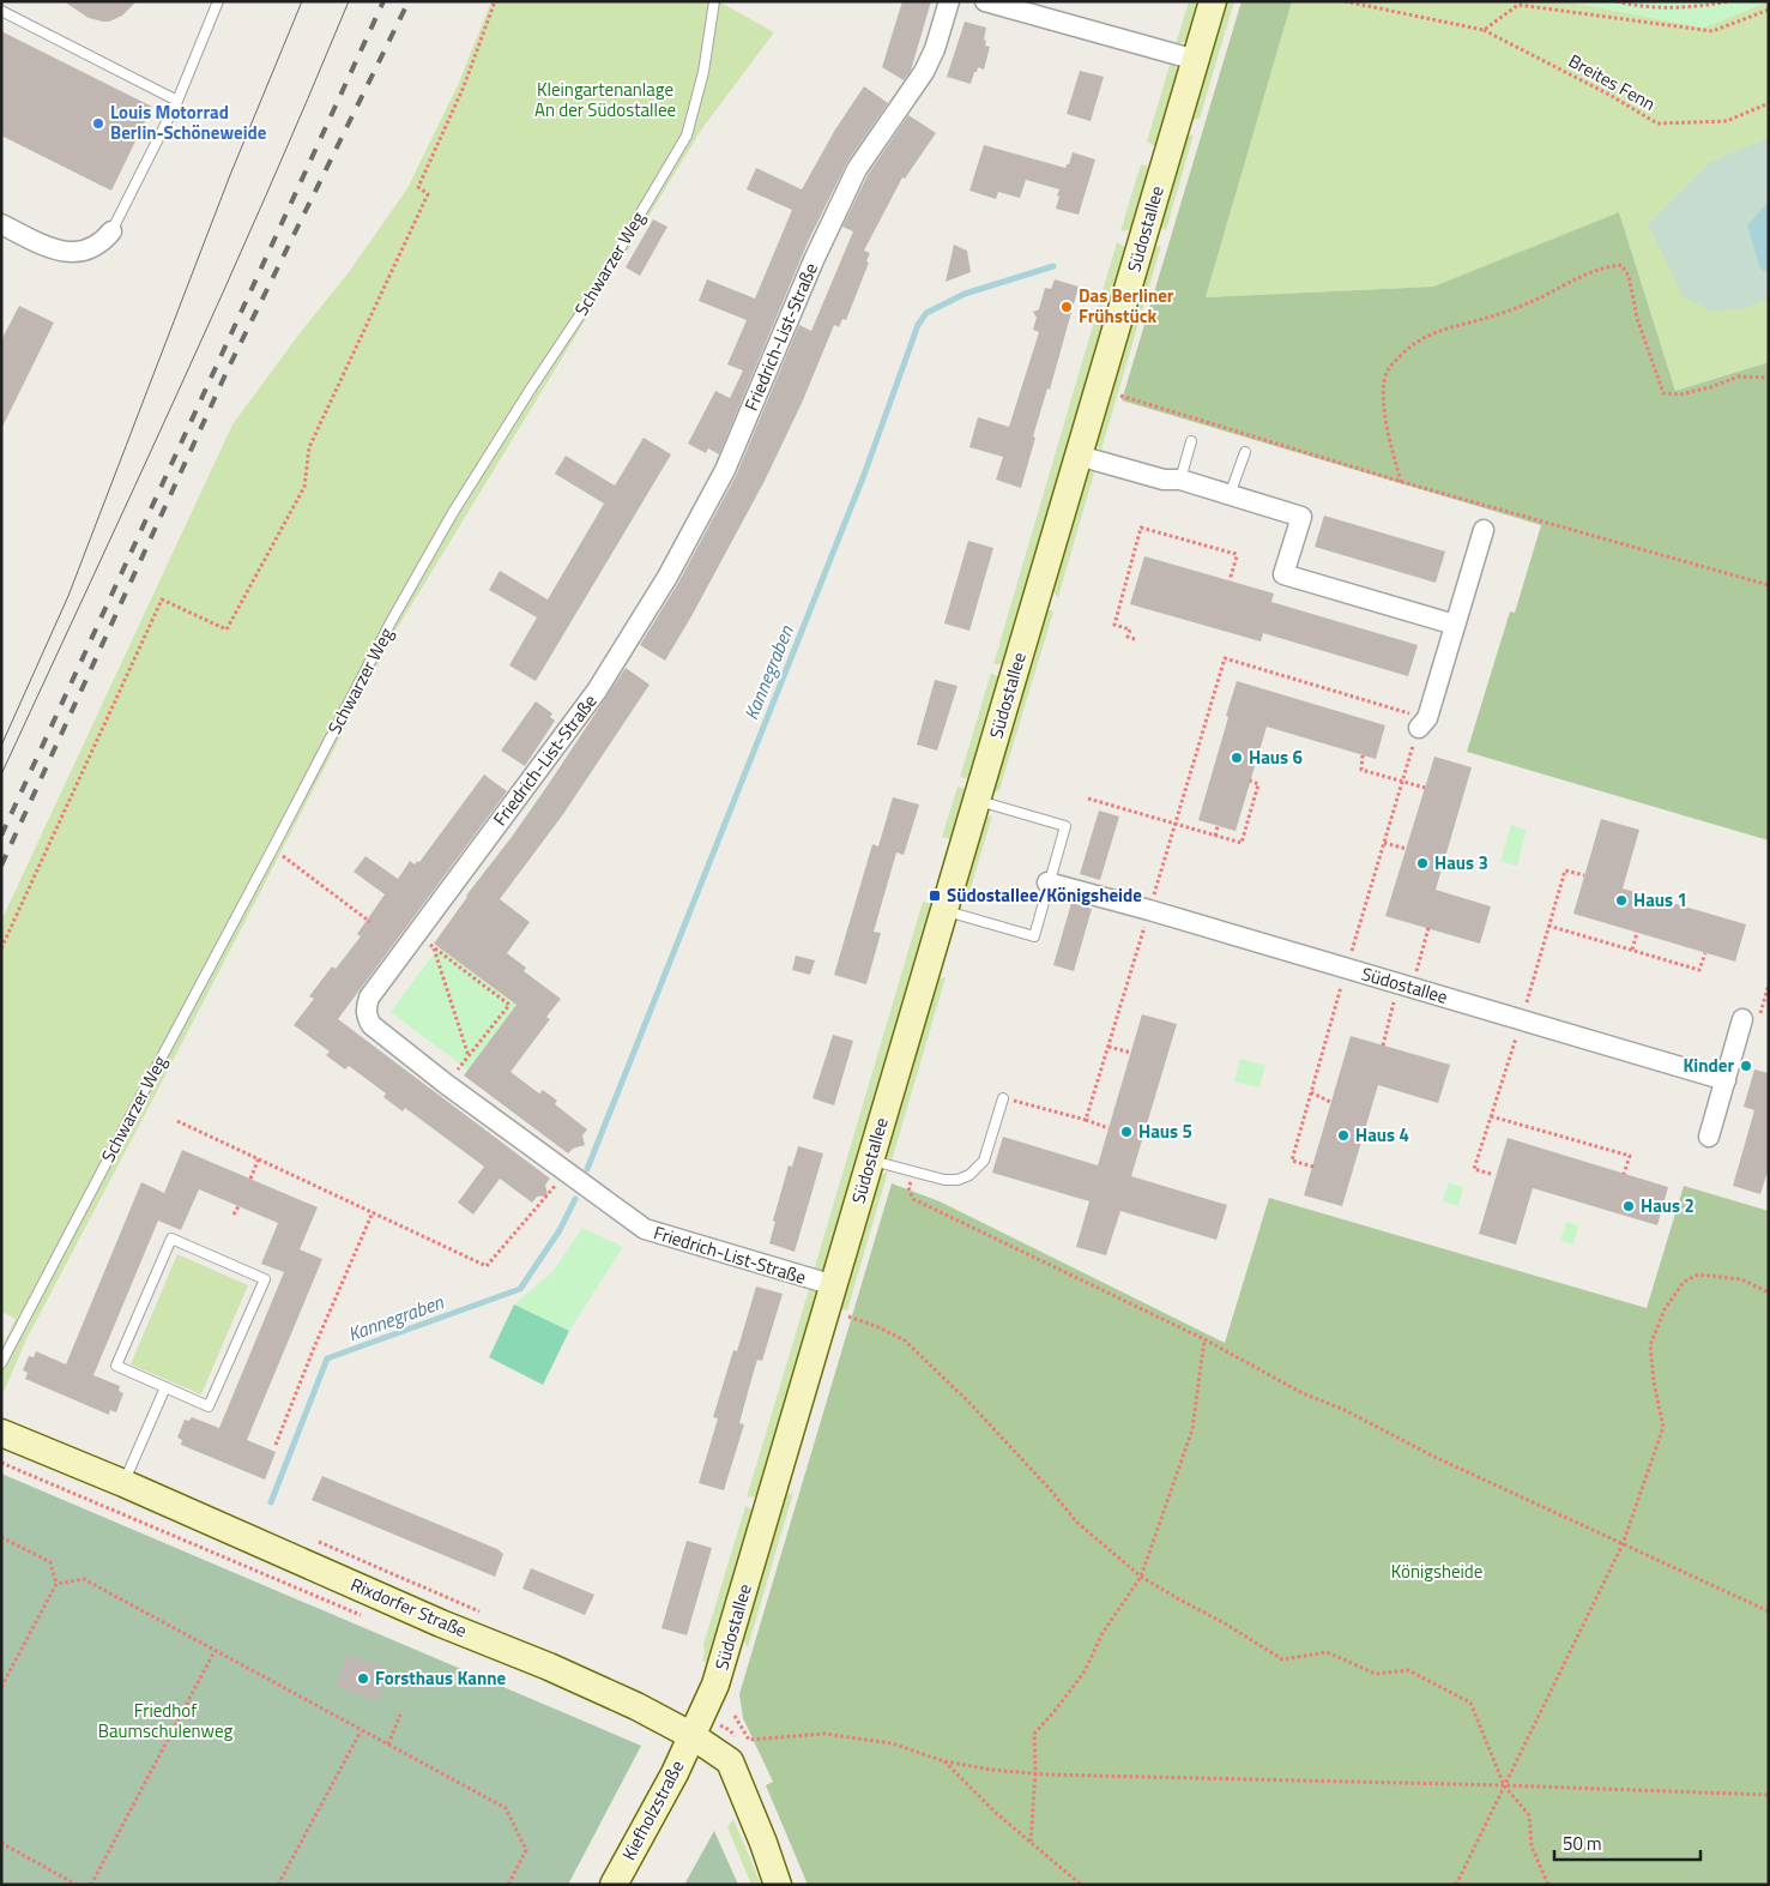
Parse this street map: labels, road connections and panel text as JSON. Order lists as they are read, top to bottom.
{
  "streets": {
    "street": [
      "Südostallee",
      "Friedrich-List-Straße",
      "Rixdorfer Straße",
      "Kiefholzstraße"
    ],
    "lane": ["Schwarzer Weg"],
    "path": ["Breites Fenn"]
  },
  "crossings": [
    ["Südostallee", "Friedrich-List-Straße"],
    ["Südostallee", "Rixdorfer Straße"],
    ["Südostallee", "Kiefholzstraße"],
    ["Rixdorfer Straße", "Kiefholzstraße"]
  ],
  "water": ["Kannegraben"],
  "parks": ["Kleingartenanlage An der Südostallee", "Königsheide", "Friedhof Baumschulenweg"],
  "places": {
    "other": [
      "Louis Motorrad Berlin-Schöneweide",
      "Das Berliner Frühstück",
      "Haus 6",
      "Haus 3",
      "Haus 1",
      "Kinder",
      "Haus 5",
      "Haus 4",
      "Haus 2",
      "Forsthaus Kanne"
    ],
    "transit": ["Südostallee/Königsheide"]
  },
  "scale_bar": "50 m"
}
